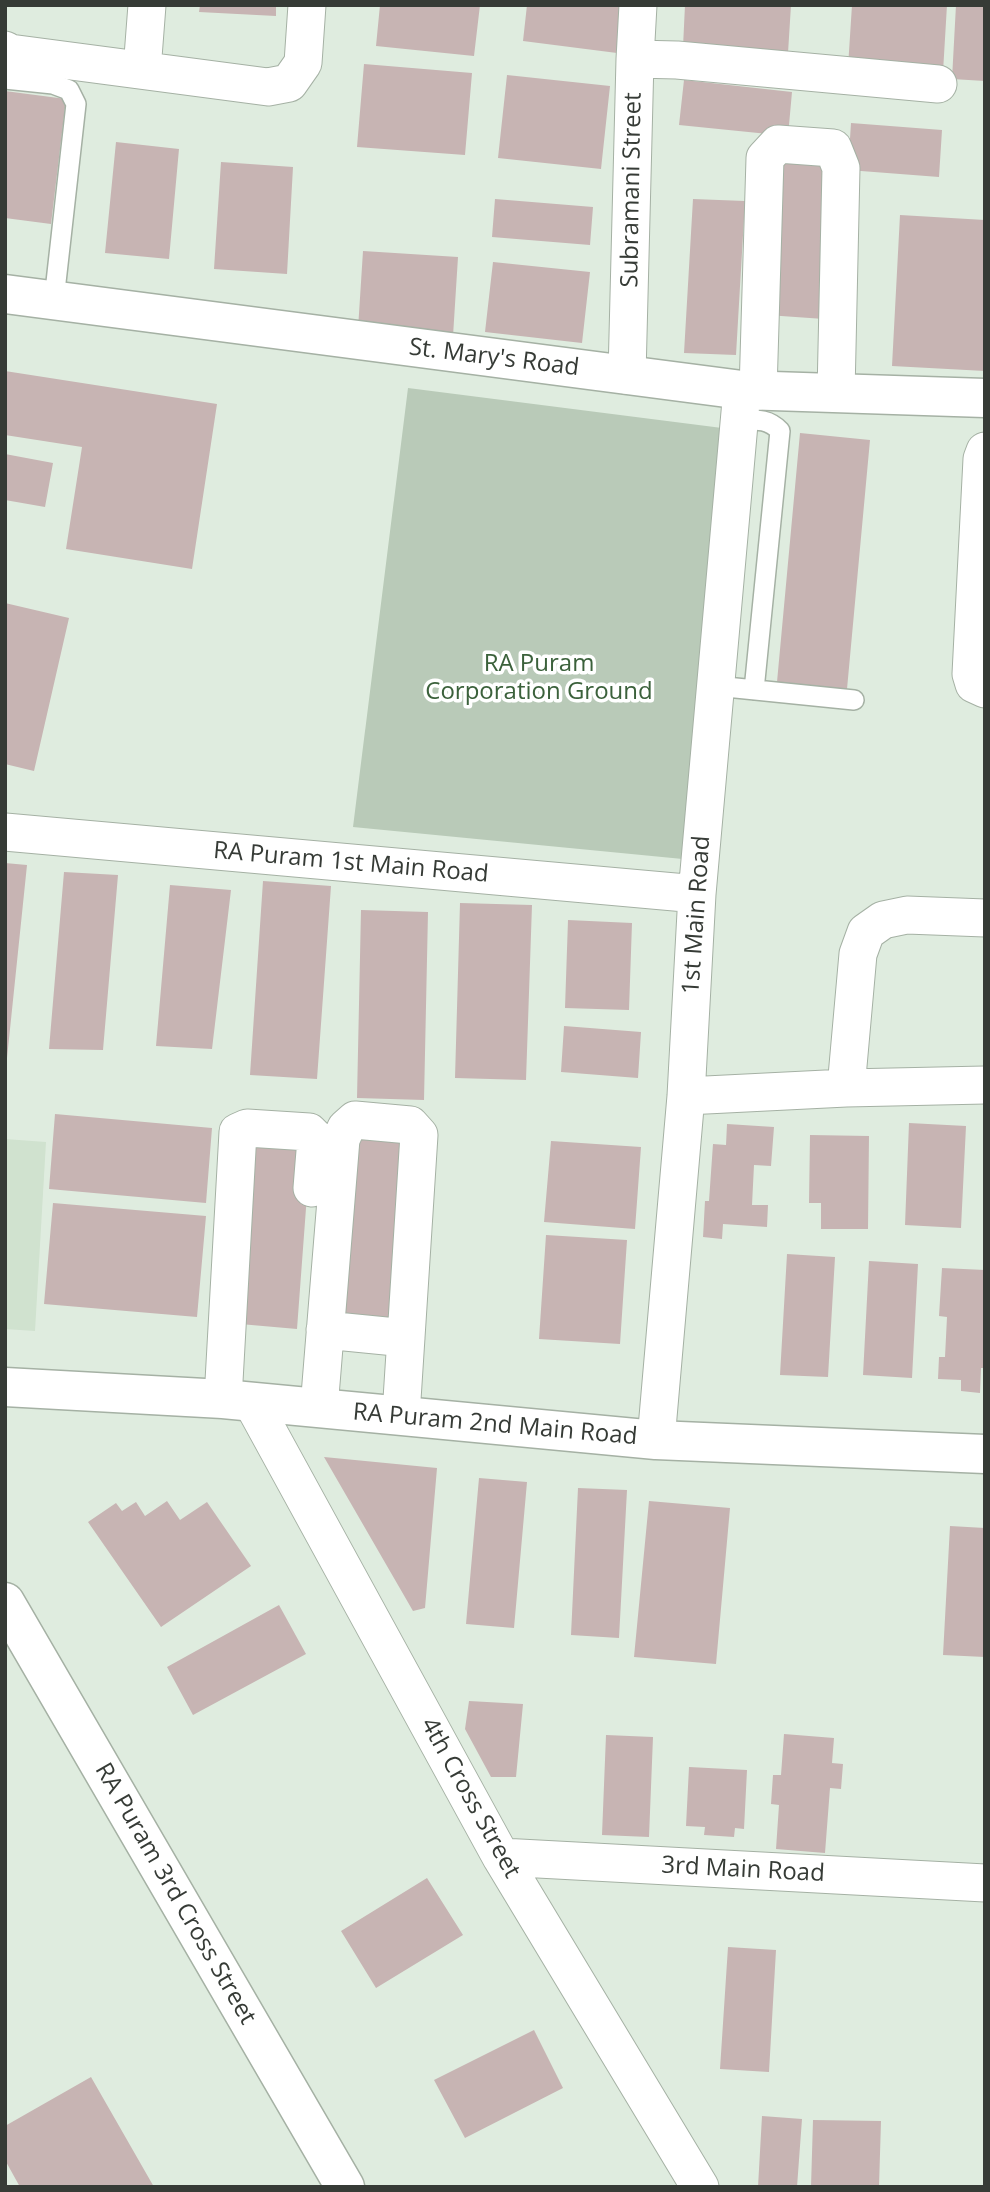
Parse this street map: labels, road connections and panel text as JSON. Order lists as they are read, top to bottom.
{
  "streets": {
    "main road": ["St. Mary's Road", "RA Puram 2nd Main Road", "RA Puram 3rd Cross Street"],
    "street": [
      "Subramani Street",
      "RA Puram 1st Main Road",
      "1st Main Road",
      "4th Cross Street",
      "3rd Main Road"
    ]
  },
  "crossings": [
    ["Subramani Street", "St. Mary's Road"],
    ["St. Mary's Road", "1st Main Road"],
    ["RA Puram 1st Main Road", "1st Main Road"],
    ["1st Main Road", "RA Puram 2nd Main Road"],
    ["RA Puram 2nd Main Road", "4th Cross Street"],
    ["4th Cross Street", "3rd Main Road"]
  ],
  "parks": ["RA Puram Corporation Ground"]
}
